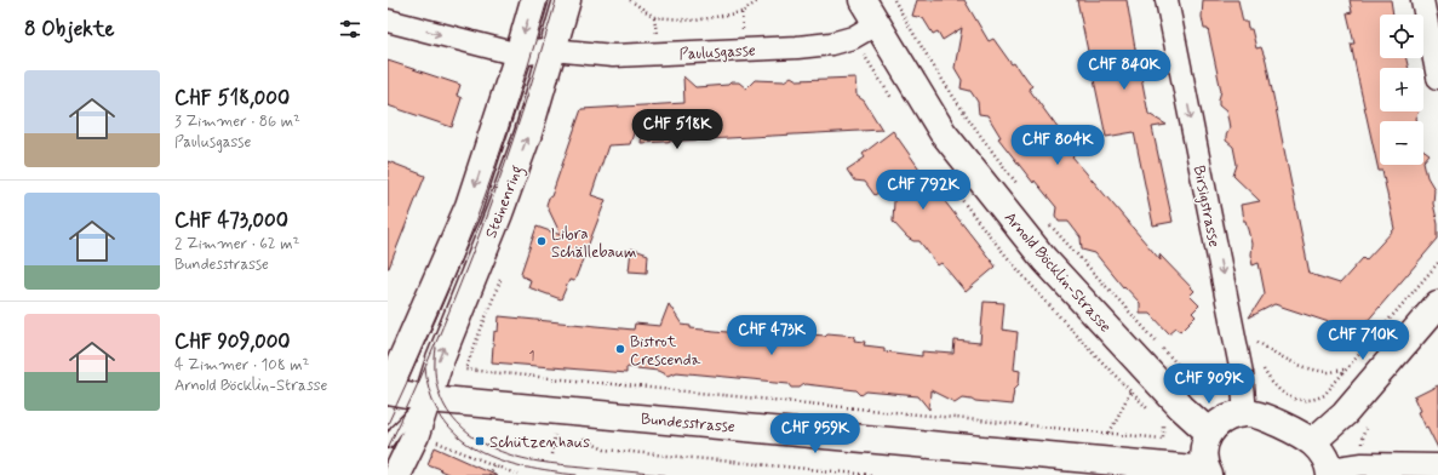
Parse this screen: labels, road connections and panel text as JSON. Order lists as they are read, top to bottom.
{
  "streets": {
    "main road": ["Steinenring", "Arnold Böcklin-Strasse", "Bundesstrasse"],
    "street": ["Paulusgasse", "Birsigstrasse"]
  },
  "crossings": [
    ["Paulusgasse", "Steinenring"],
    ["Paulusgasse", "Arnold Böcklin-Strasse"],
    ["Steinenring", "Bundesstrasse"]
  ],
  "one_way": ["Birsigstrasse"],
  "places": {
    "other": ["Libra Schällebaum", "Bistrot Crescenda"],
    "transit": ["Schützenhaus"]
  },
  "house_numbers": ["1"],
  "page": {
    "heading": "8 Objekte",
    "map_buttons": ["+", "−"],
    "price": [
      "CHF 840K",
      "CHF 518K",
      "CHF 804K",
      "CHF 792K",
      "CHF 473K",
      "CHF 710K",
      "CHF 909K",
      "CHF 959K"
    ],
    "list": [
      {
        "name": "CHF 518,000",
        "note": "3 Zimmer · 86 m² · Paulusgasse"
      },
      {
        "name": "CHF 473,000",
        "note": "2 Zimmer · 62 m² · Bundesstrasse"
      },
      {
        "name": "CHF 909,000",
        "note": "4 Zimmer · 108 m² · Arnold Böcklin-Strasse"
      }
    ]
  }
}
